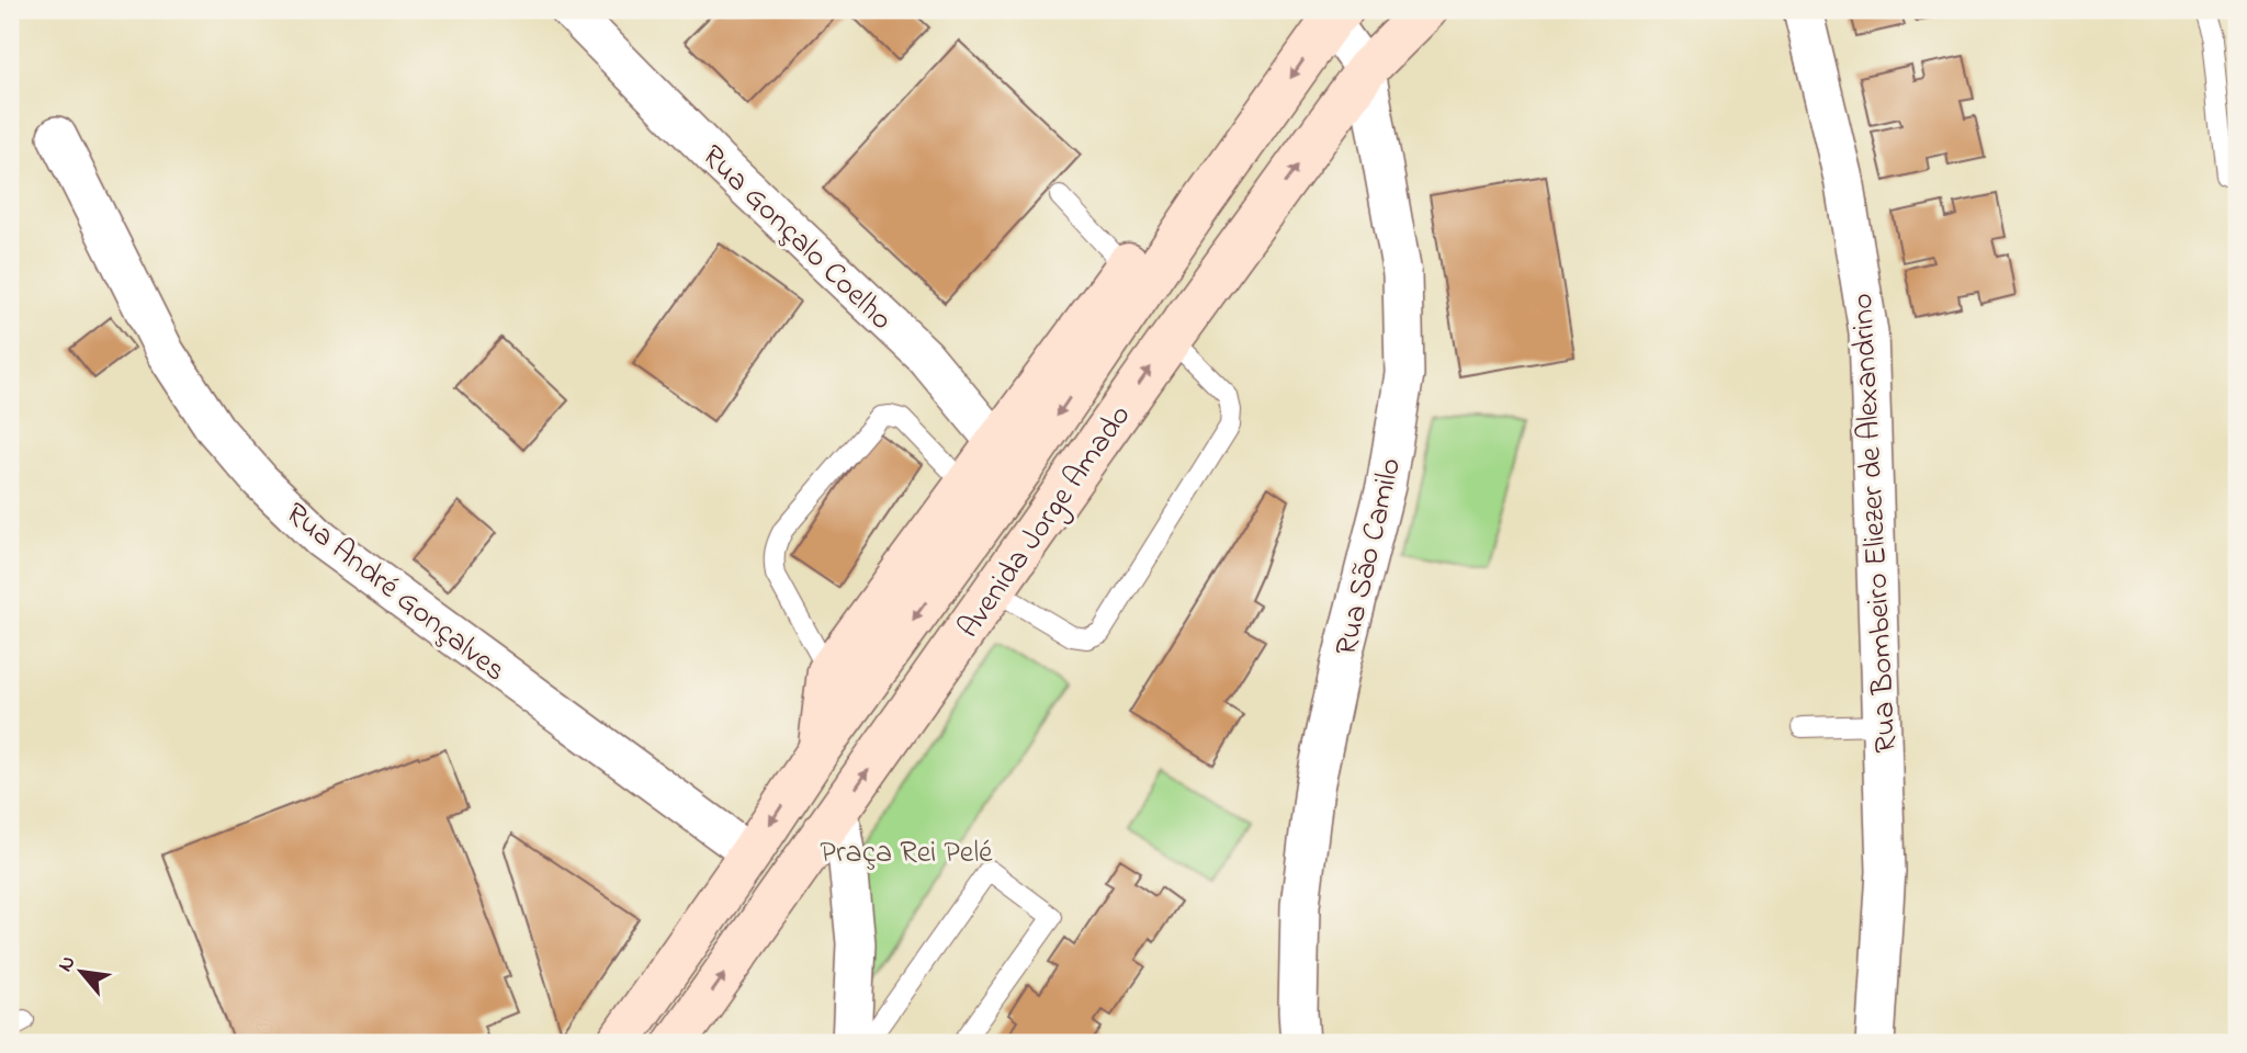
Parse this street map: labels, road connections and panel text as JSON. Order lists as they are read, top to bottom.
{
  "streets": {
    "main road": ["Avenida Jorge Amado"],
    "street": [
      "Rua Gonçalo Coelho",
      "Rua Bombeiro Eliezer de Alexandrino",
      "Rua São Camilo",
      "Rua André Gonçalves"
    ]
  },
  "crossings": [
    ["Rua Gonçalo Coelho", "Avenida Jorge Amado"],
    ["Avenida Jorge Amado", "Rua São Camilo"],
    ["Avenida Jorge Amado", "Rua André Gonçalves"]
  ],
  "parks": ["Praça Rei Pelé"],
  "north": "top left"
}
